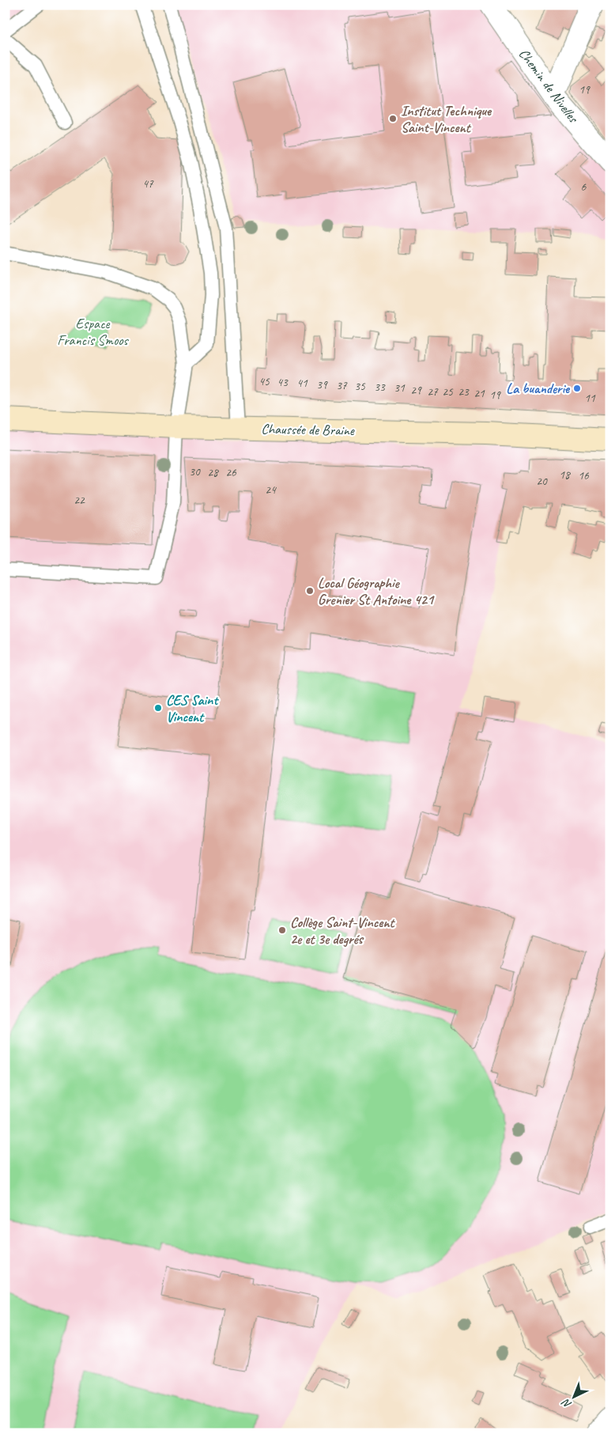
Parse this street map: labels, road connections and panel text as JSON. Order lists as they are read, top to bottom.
{
  "streets": {
    "street": ["Chemin de Nivelles", "Chaussée de Braine"]
  },
  "parks": ["Espace Francis Smoos"],
  "places": [
    "Institut Technique Saint-Vincent",
    "La buanderie",
    "Local Géographie Grenier St Antoine 421",
    "CES Saint Vincent",
    "Collège Saint-Vincent 2e et 3e degrés"
  ],
  "house_numbers": [
    "19",
    "47",
    "6",
    "45",
    "43",
    "41",
    "39",
    "37",
    "35",
    "33",
    "31",
    "29",
    "27",
    "25",
    "23",
    "21",
    "19",
    "11",
    "30",
    "28",
    "26",
    "18",
    "16",
    "20",
    "24",
    "22"
  ],
  "north": "bottom left"
}
